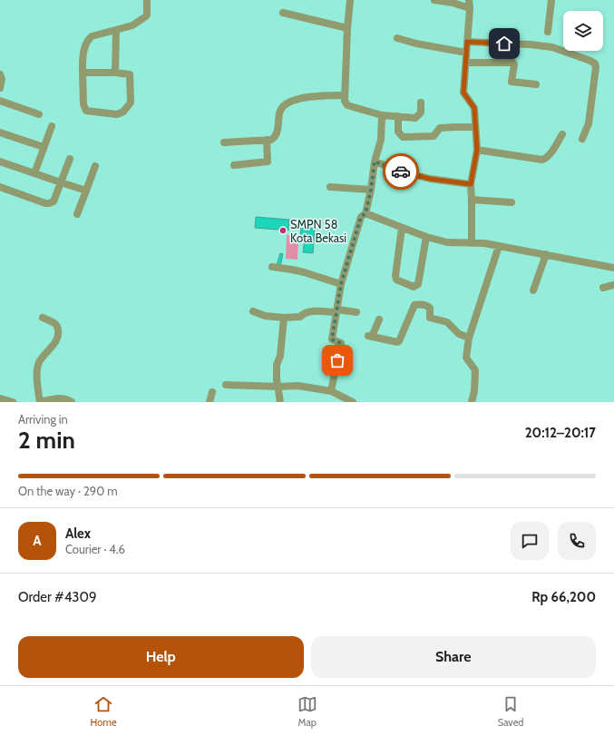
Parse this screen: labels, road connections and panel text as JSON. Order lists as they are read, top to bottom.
{
  "places": ["SMPN 58 Kota Bekasi"],
  "page": {
    "heading": ["2 min", "Arriving in", "20:12–20:17"],
    "panel": [
      "Alex",
      "Courier · 4.6",
      "Order #4309",
      "Rp 66,200"
    ],
    "bar": "On the way · 290 m",
    "round": "A",
    "buttons": ["Help", "Share"],
    "tabs": ["Home", "Map", "Saved"]
  }
}
